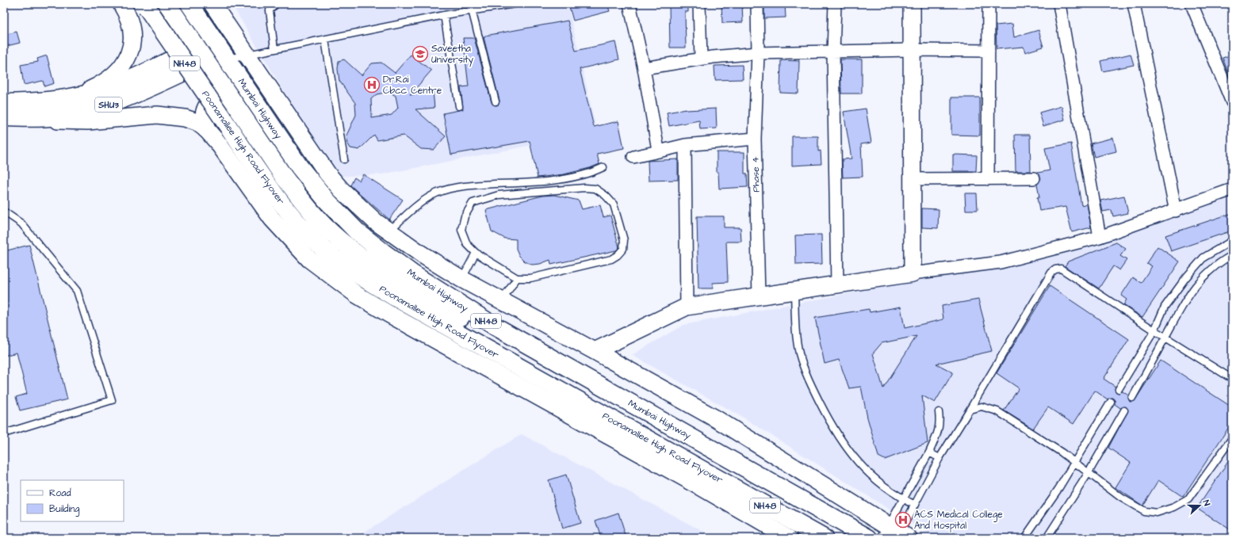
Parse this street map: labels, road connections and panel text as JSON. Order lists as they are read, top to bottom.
{
  "streets": {
    "main road": [
      "NH48",
      "SHU3",
      "Mumbai Highway",
      "Poonamallee High Road Flyover"
    ],
    "street": ["Phase 4"]
  },
  "places": {
    "school or university": ["Saveetha University"],
    "hospital": ["Dr.Rai Cbcc Centre", "ACS Medical College And Hospital"]
  },
  "legend": ["Road", "Building"],
  "north": "right"
}
